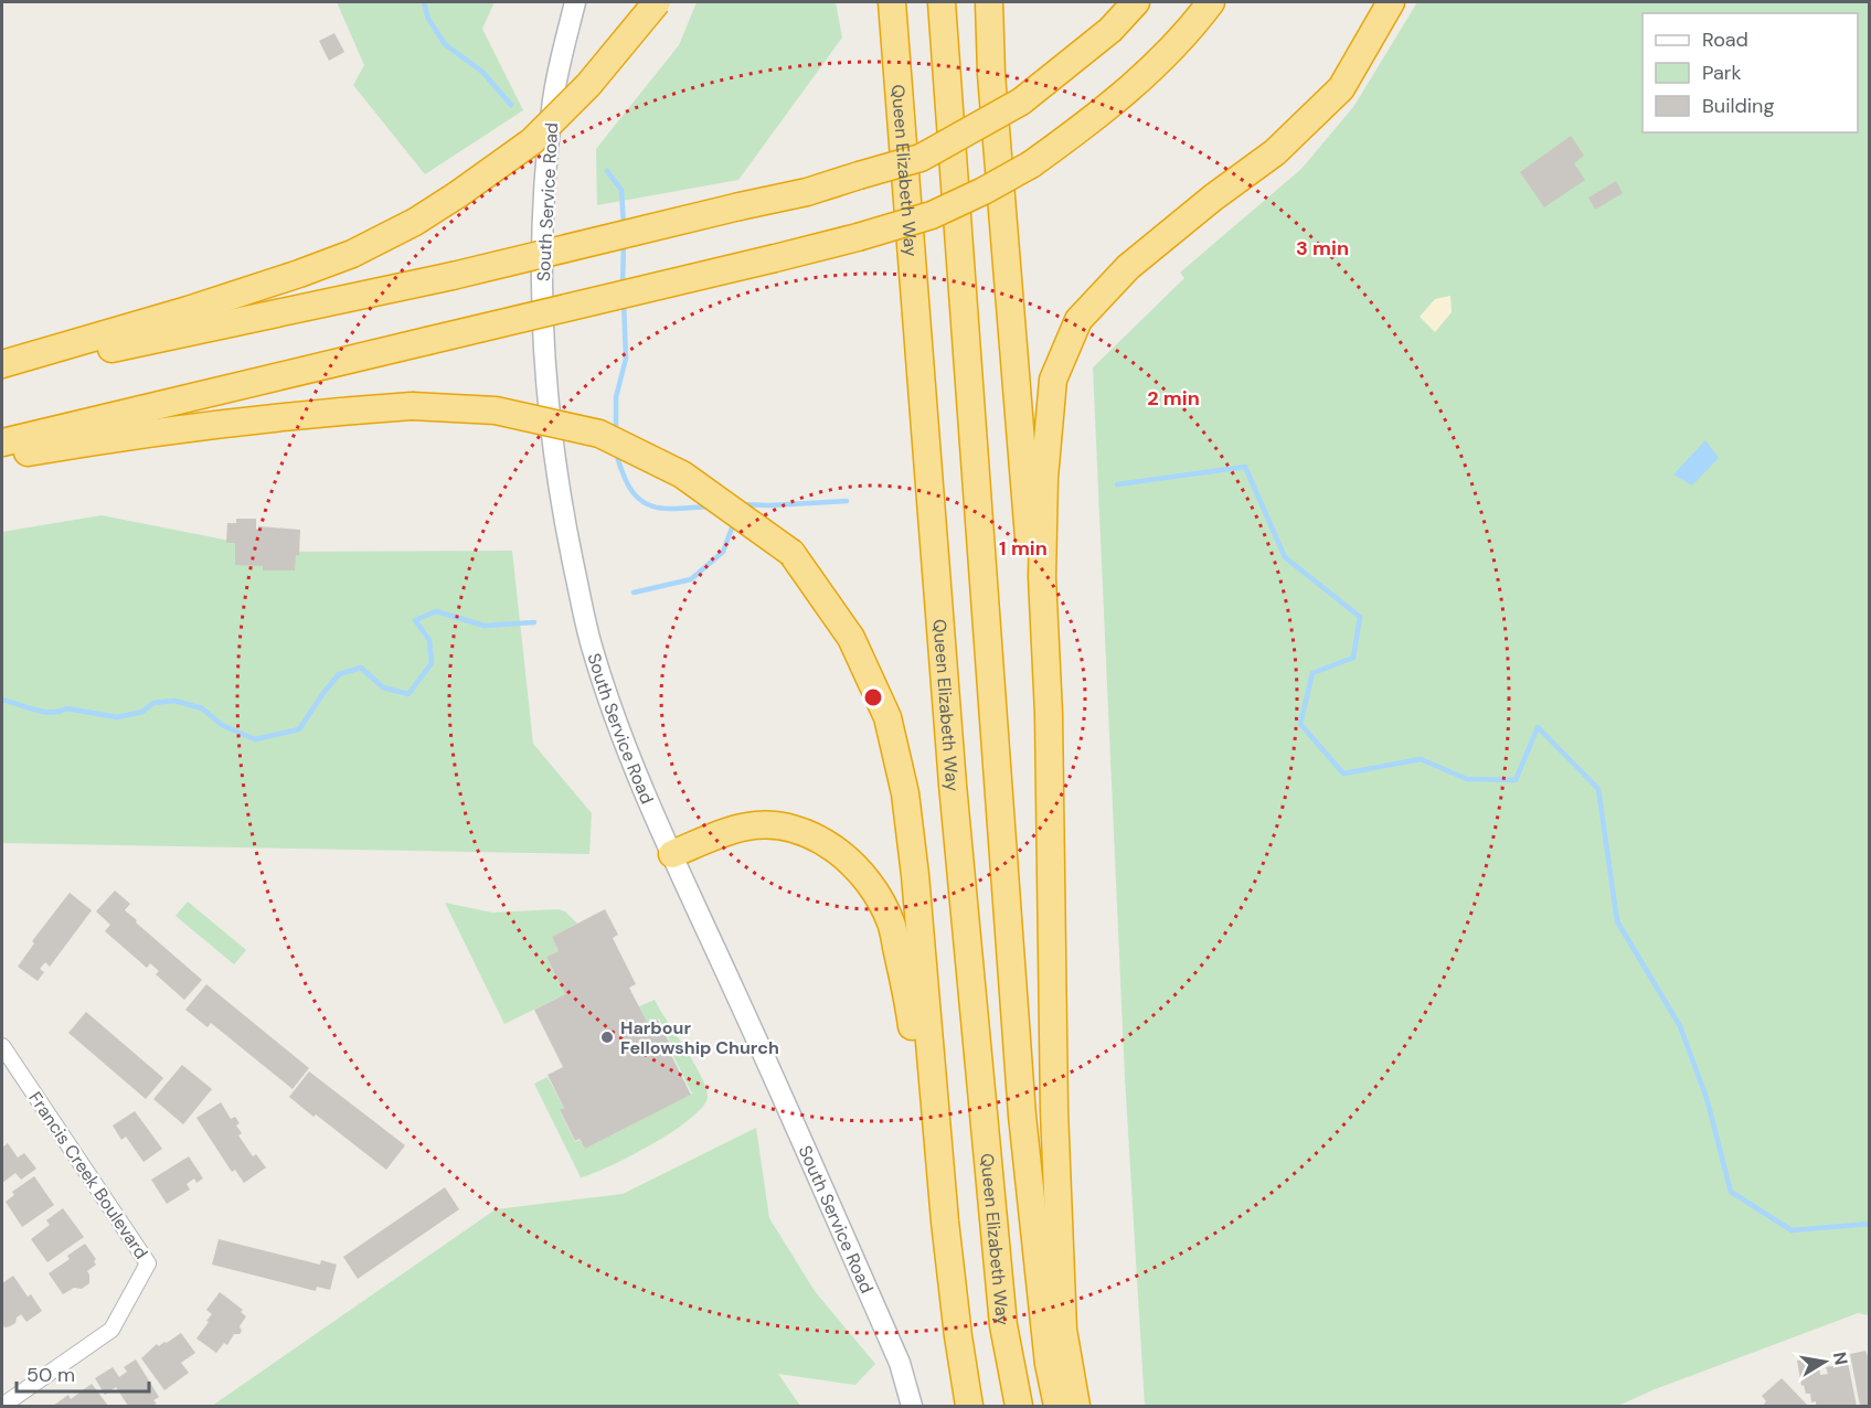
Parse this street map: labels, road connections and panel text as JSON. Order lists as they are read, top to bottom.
{
  "streets": {
    "highway": ["Queen Elizabeth Way"],
    "main road": ["South Service Road"],
    "street": ["Francis Creek Boulevard"]
  },
  "places": ["Harbour Fellowship Church"],
  "legend": ["Road", "Park", "Building"],
  "scale_bar": "50 m",
  "north": "right",
  "rings": ["3 min", "2 min", "1 min"]
}
